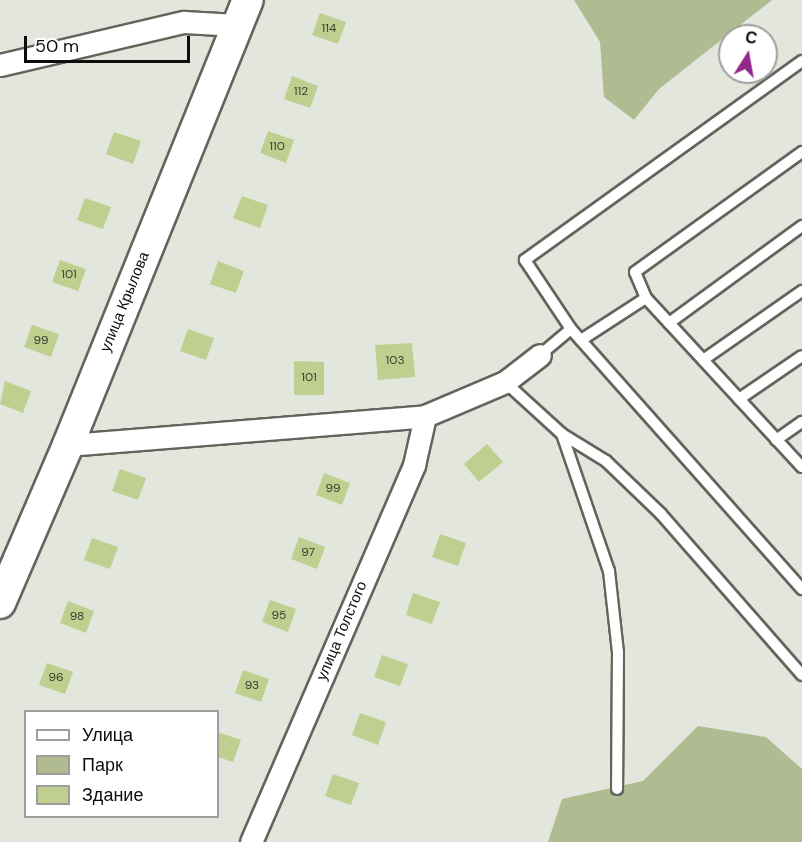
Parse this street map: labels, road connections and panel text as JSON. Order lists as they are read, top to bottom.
{
  "streets": {
    "main road": ["улица Крылова"],
    "street": ["улица Толстого"]
  },
  "house_numbers": [
    "114",
    "112",
    "110",
    "101",
    "99",
    "103",
    "101",
    "99",
    "97",
    "95",
    "98",
    "96",
    "93"
  ],
  "legend": ["Улица", "Парк", "Здание"],
  "scale_bar": "50 m",
  "north": "top"
}
